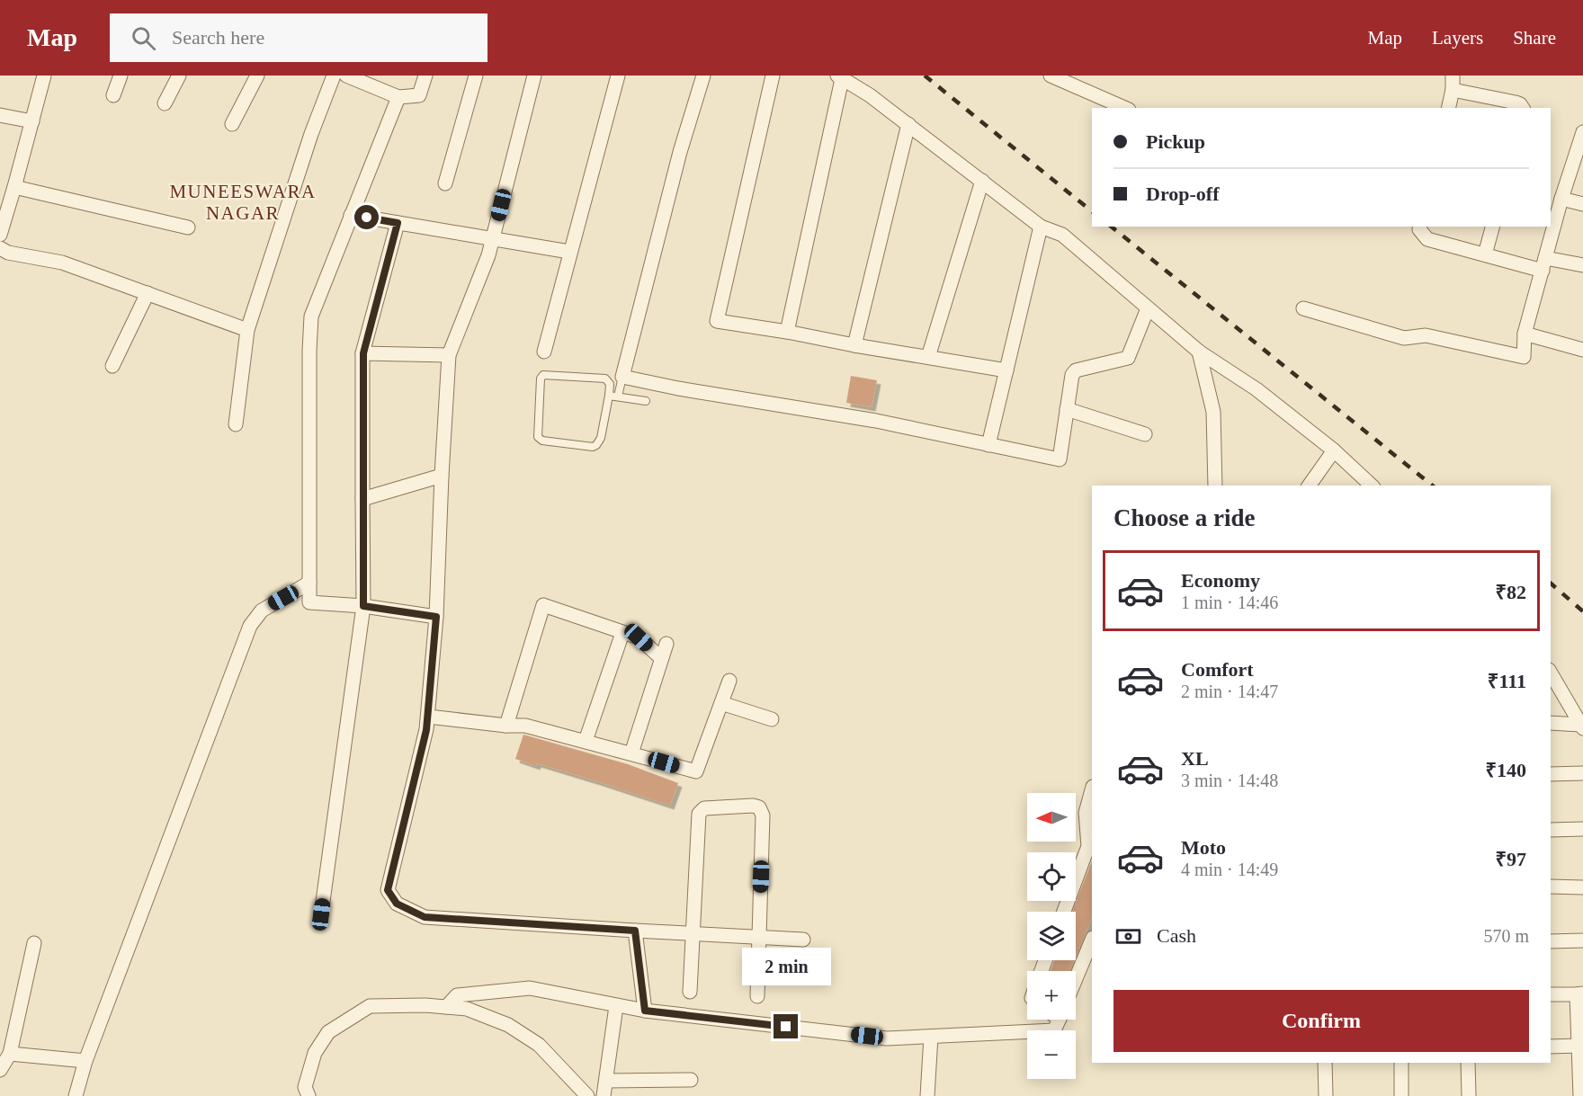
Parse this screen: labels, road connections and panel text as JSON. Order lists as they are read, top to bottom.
{
  "districts": ["MUNEESWARA NAGAR"],
  "north": "left",
  "page": {
    "header": "Map",
    "search": "Search here",
    "nav": ["Map", "Layers", "Share"],
    "banner": ["Pickup", "Drop-off"],
    "heading": "Choose a ride",
    "list": [
      {
        "name": "Economy",
        "note": "1 min · 14:46",
        "value": "₹82"
      },
      {
        "name": "Comfort",
        "note": "2 min · 14:47",
        "value": "₹111"
      },
      {
        "name": "XL",
        "note": "3 min · 14:48",
        "value": "₹140"
      },
      {
        "name": "Moto",
        "note": "4 min · 14:49",
        "value": "₹97"
      }
    ],
    "map_buttons": ["+", "−"],
    "pay": ["Cash", "570 m"],
    "bubble": "2 min",
    "buttons": "Confirm"
  }
}
